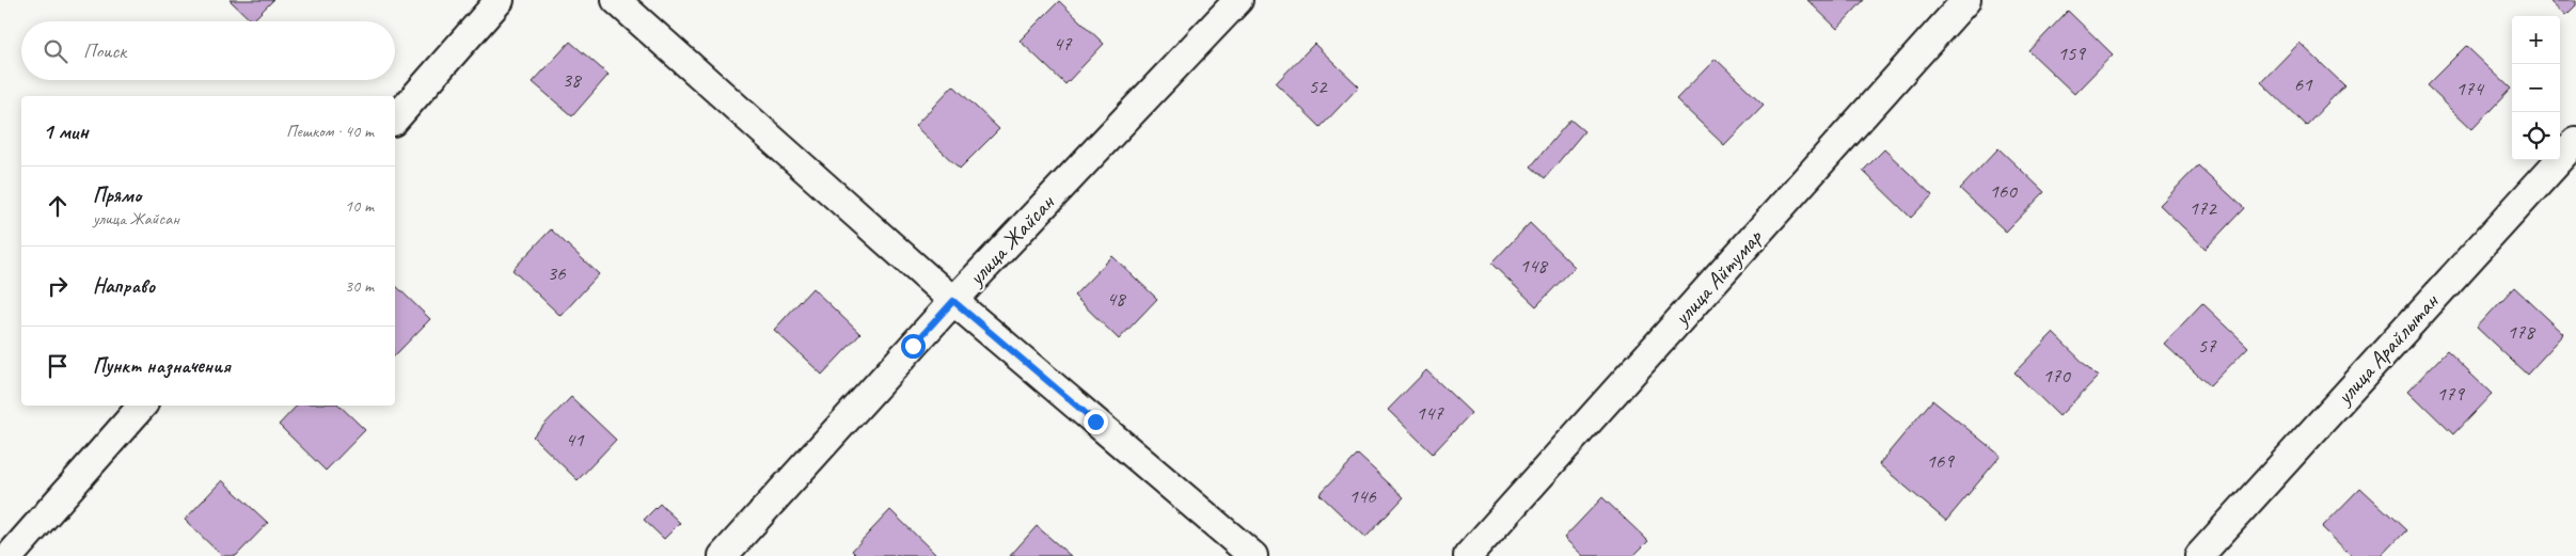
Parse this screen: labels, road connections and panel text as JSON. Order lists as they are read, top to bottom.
{
  "streets": {
    "street": ["улица Жайсан", "улица Айтумар", "улица Арайлытан"]
  },
  "house_numbers": [
    "47",
    "159",
    "38",
    "61",
    "52",
    "174",
    "160",
    "172",
    "148",
    "36",
    "48",
    "178",
    "57",
    "170",
    "179",
    "147",
    "41",
    "169",
    "146"
  ],
  "page": {
    "map_buttons": ["+", "−"],
    "search": "Поиск",
    "heading": ["1 мин", "Пешком · 40 m"],
    "list": [
      ["Прямо", "улица Жайсан", "10 m"],
      ["Направо", "30 m"],
      "Пункт назначения"
    ]
  }
}
